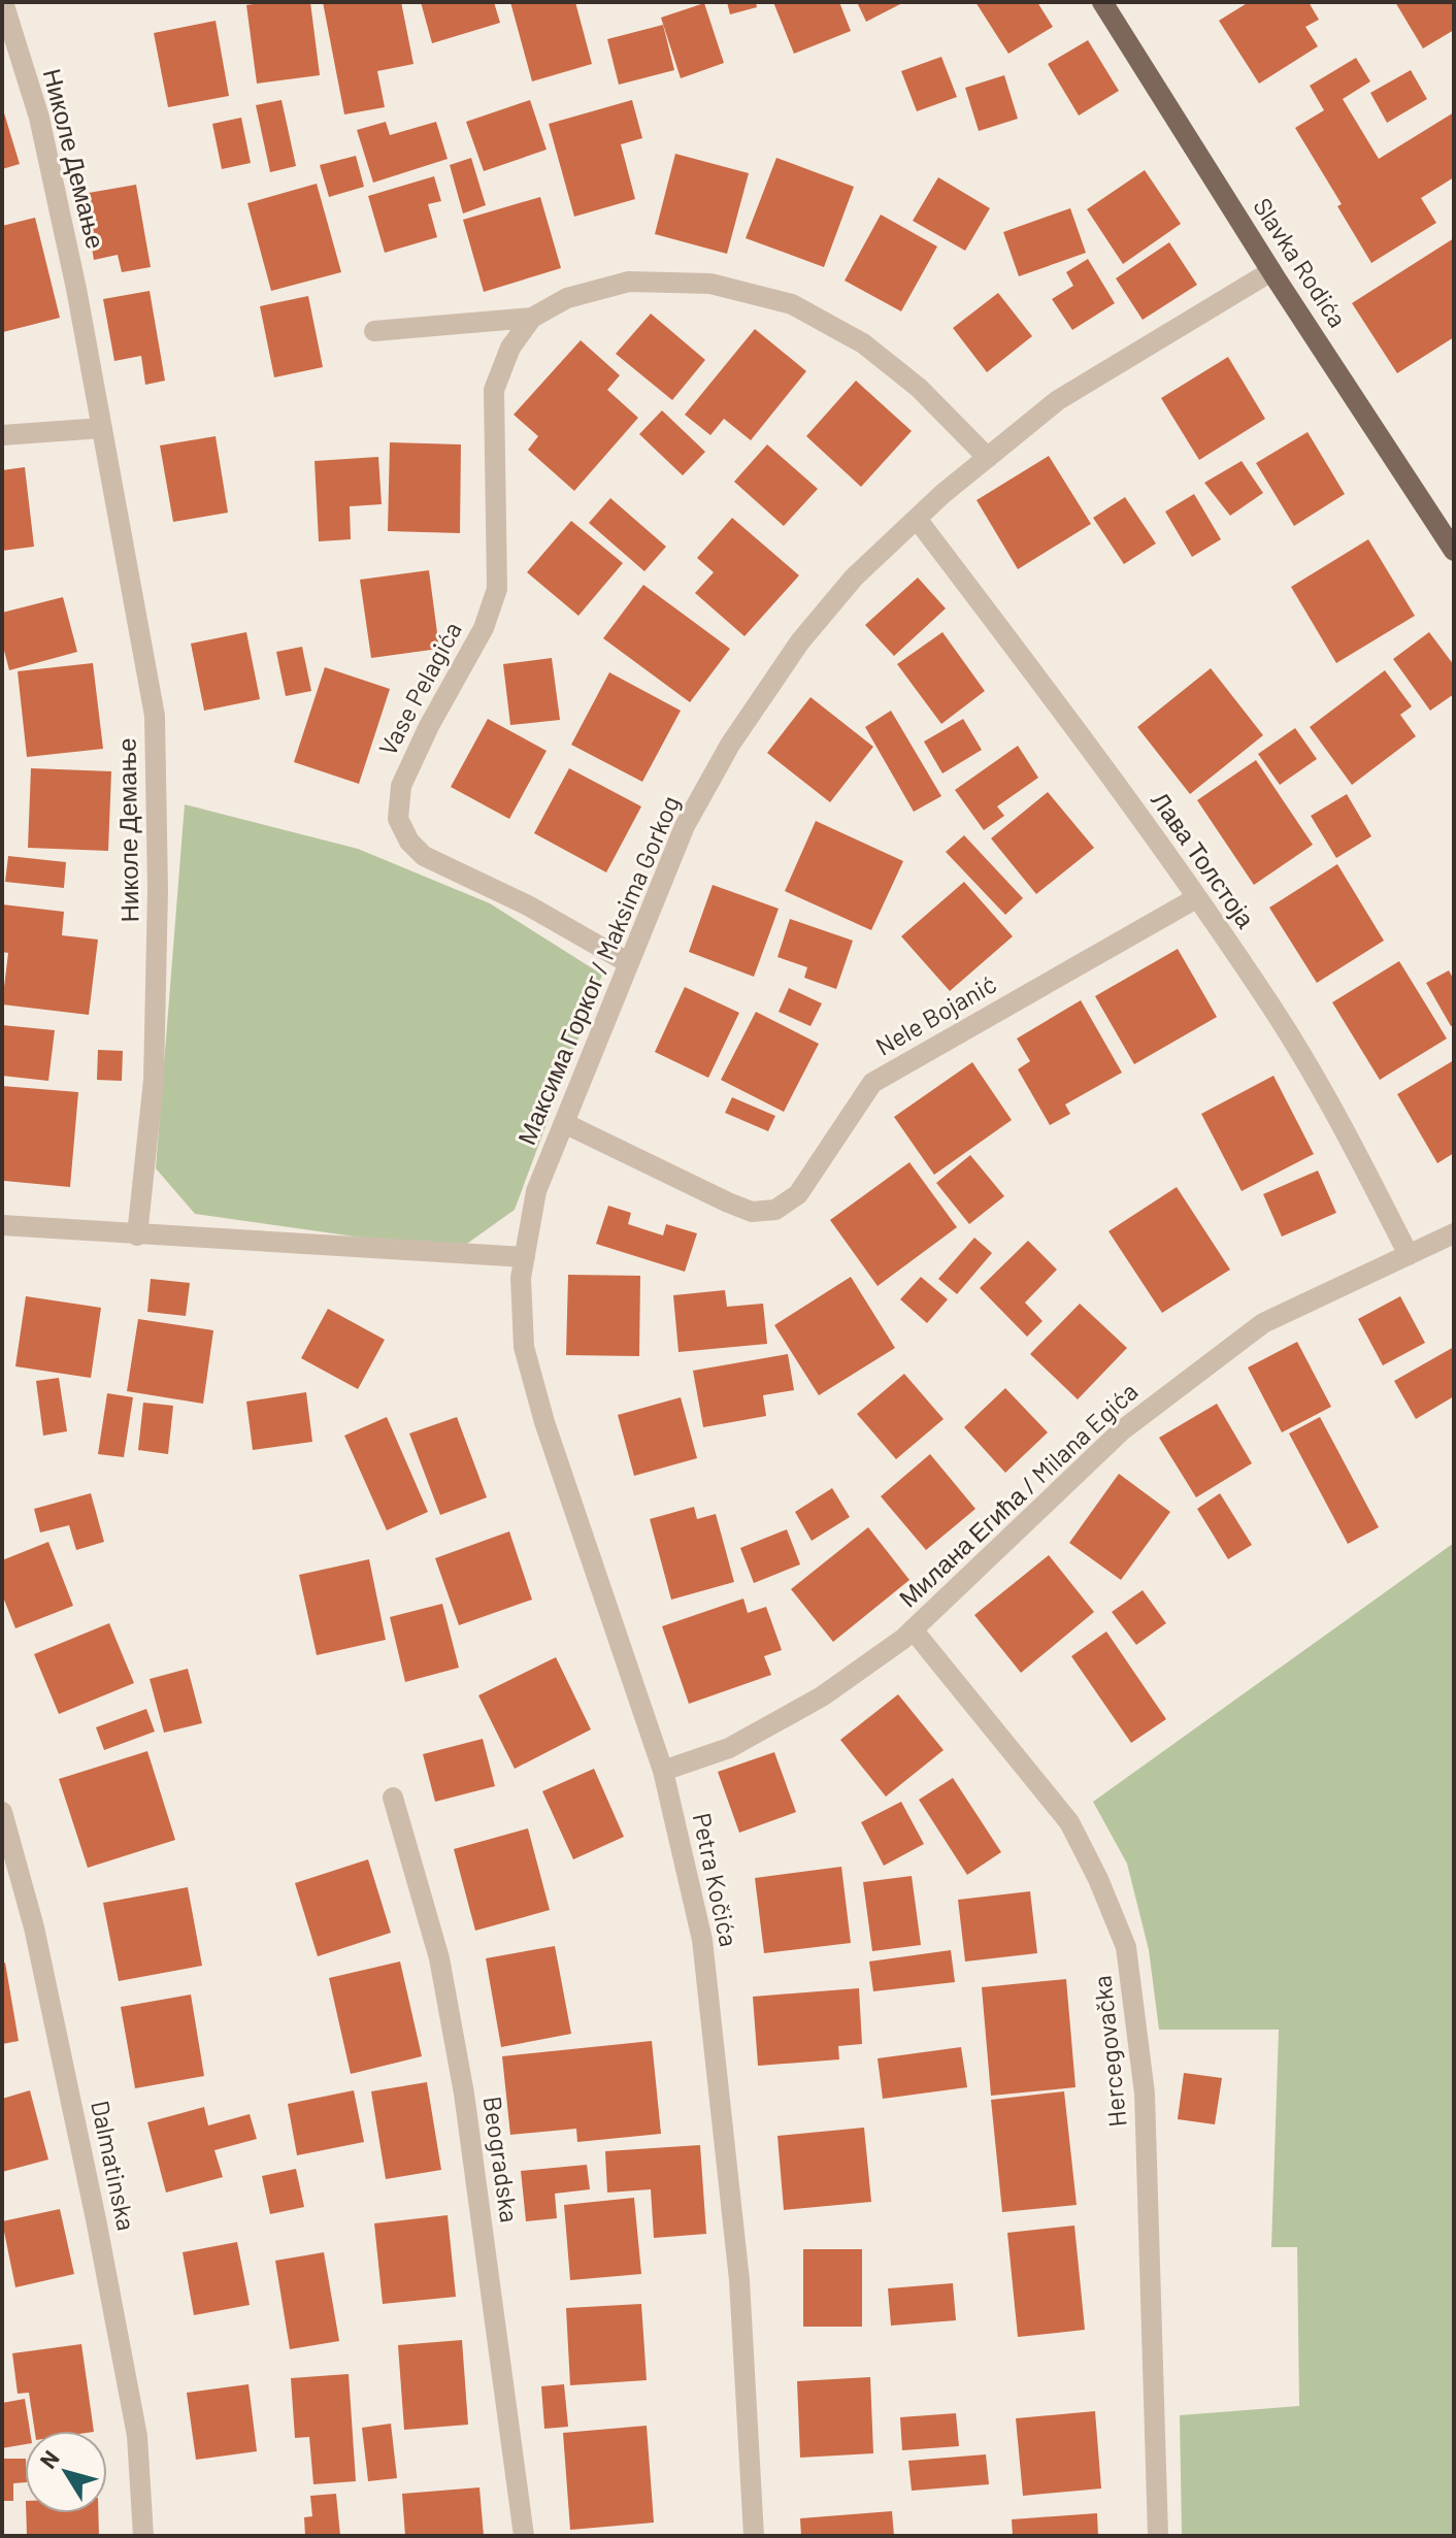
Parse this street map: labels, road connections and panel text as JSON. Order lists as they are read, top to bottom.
{
  "streets": {
    "main road": ["Slavka Rodića"],
    "street": [
      "Николе Демање",
      "Vase Pelagića",
      "Лава Толстоја",
      "Максима Горког / Maksima Gorkog",
      "Nele Bojanić",
      "Милана Егића / Milana Egića",
      "Petra Kočića",
      "Hercegovačka",
      "Beogradska",
      "Dalmatinska"
    ]
  },
  "crossings": [
    ["Slavka Rodića", "Максима Горког / Maksima Gorkog"],
    ["Vase Pelagića", "Максима Горког / Maksima Gorkog"],
    ["Лава Толстоја", "Максима Горког / Maksima Gorkog"],
    ["Лава Толстоја", "Nele Bojanić"],
    ["Лава Толстоја", "Милана Егића / Milana Egića"],
    ["Максима Горког / Maksima Gorkog", "Nele Bojanić"],
    ["Максима Горког / Maksima Gorkog", "Petra Kočića"],
    ["Милана Егића / Milana Egića", "Petra Kočića"],
    ["Милана Егића / Milana Egića", "Hercegovačka"]
  ],
  "north": "top left"
}
